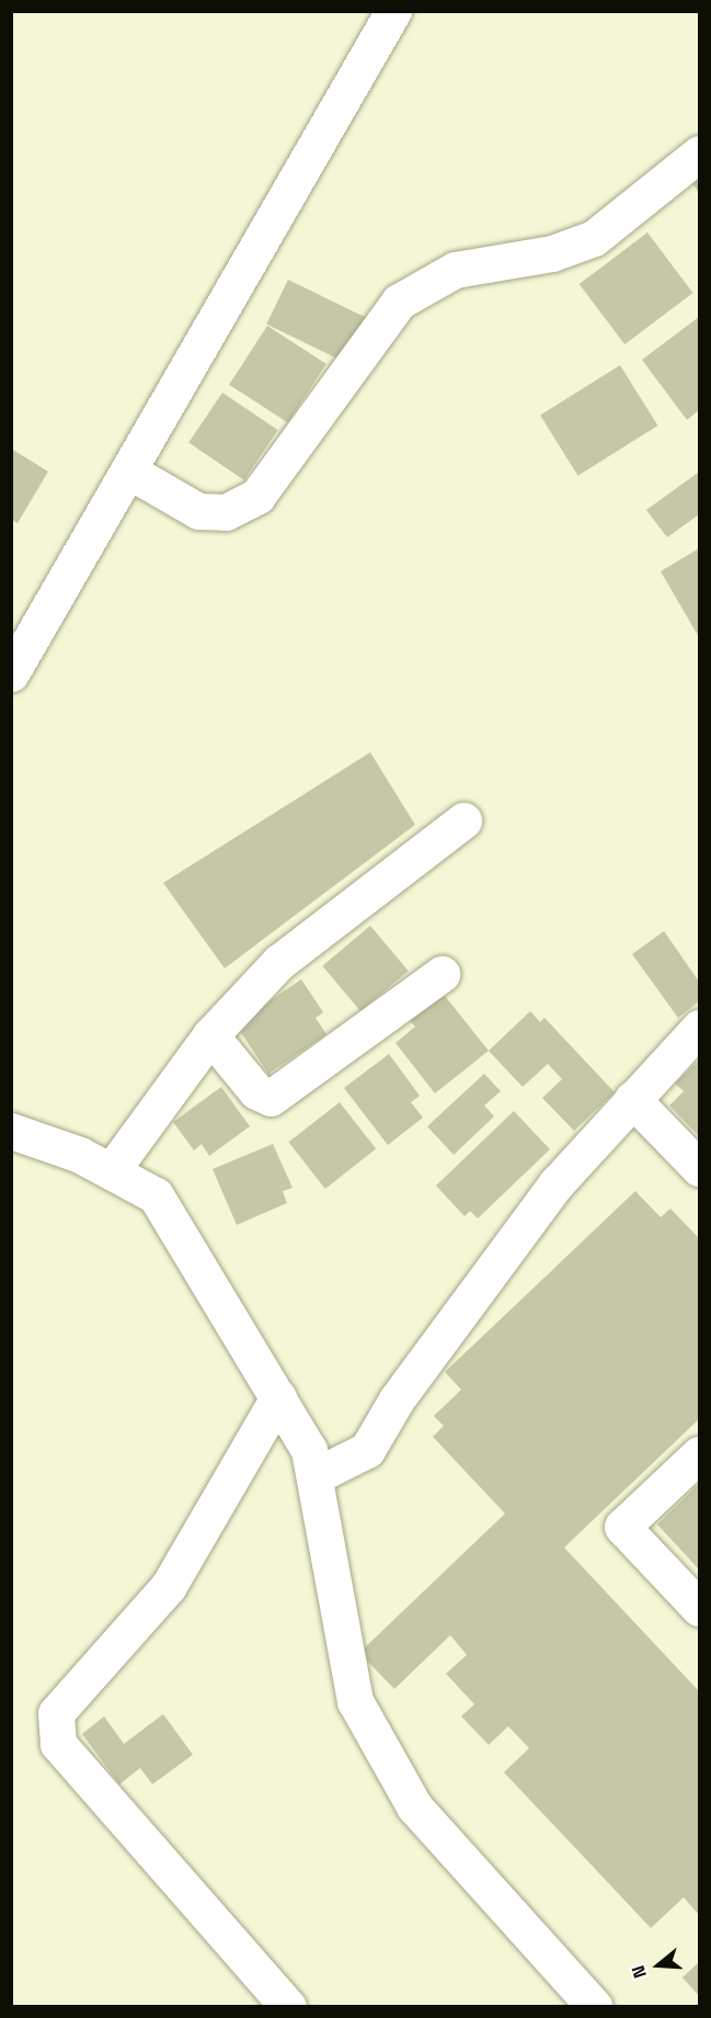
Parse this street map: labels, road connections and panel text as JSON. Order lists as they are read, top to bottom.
{
  "north": "left"
}
